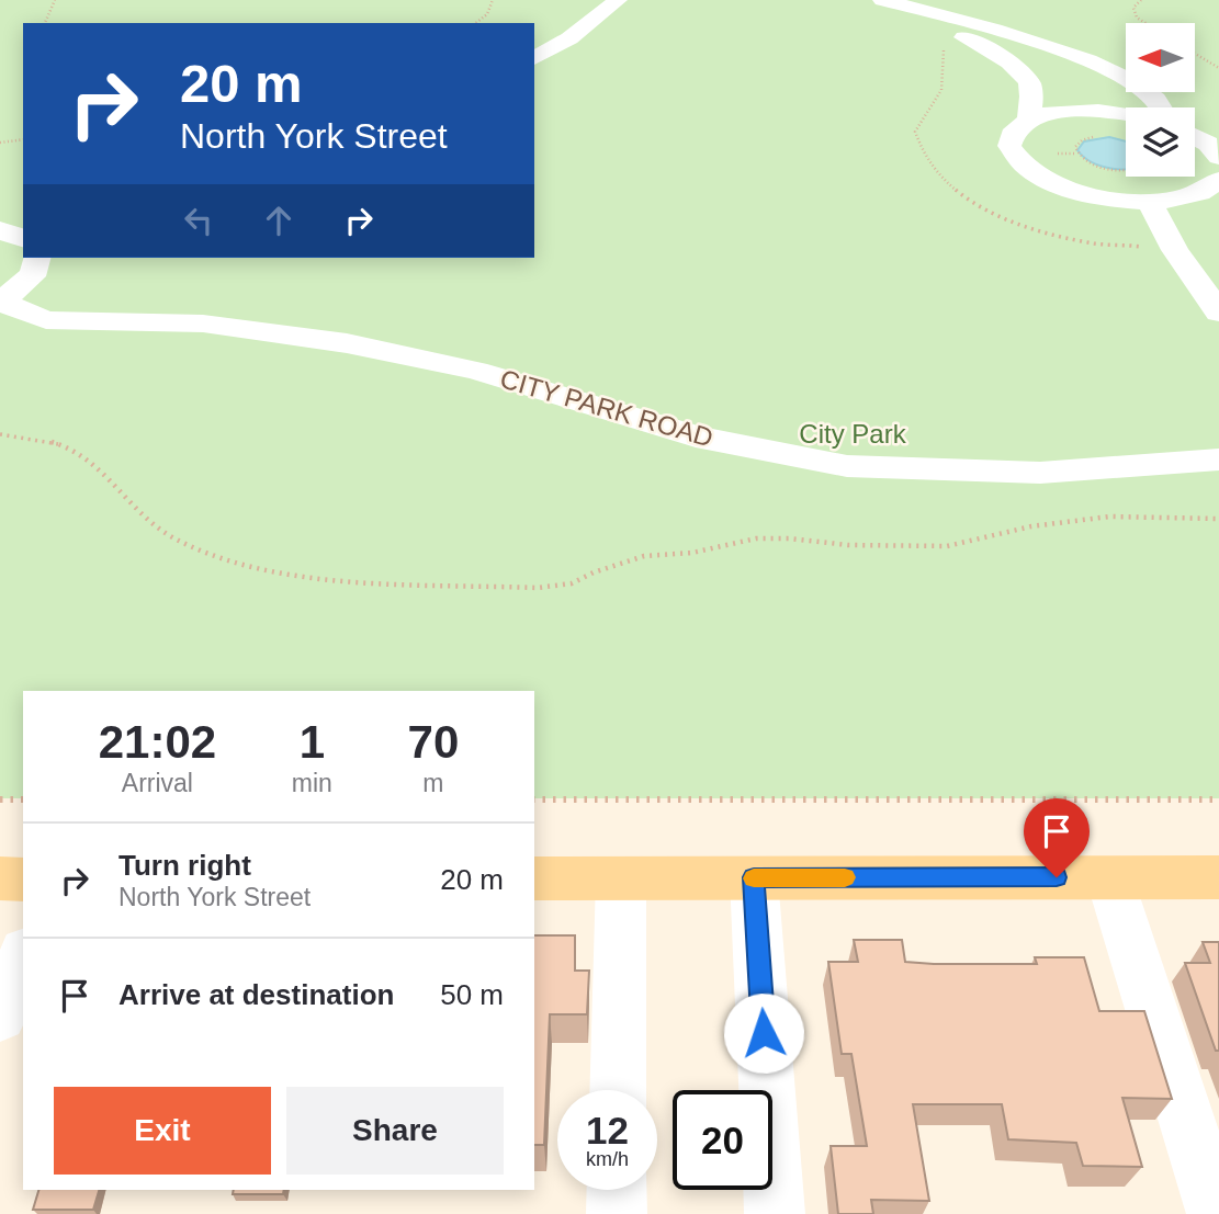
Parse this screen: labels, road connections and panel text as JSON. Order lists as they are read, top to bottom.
{
  "streets": {
    "street": ["CITY PARK ROAD"]
  },
  "parks": ["City Park"],
  "north": "left",
  "page": {
    "turn": ["20 m", "North York Street"],
    "eta": [
      "21:02",
      "Arrival",
      "1",
      "min",
      "70",
      "m"
    ],
    "list": [
      {
        "name": "Turn right",
        "note": "North York Street",
        "value": "20 m"
      },
      {
        "name": "Arrive at destination",
        "value": "50 m"
      }
    ],
    "buttons": ["Exit", "Share"],
    "speed": "12 km/h",
    "limit": "20"
  }
}
